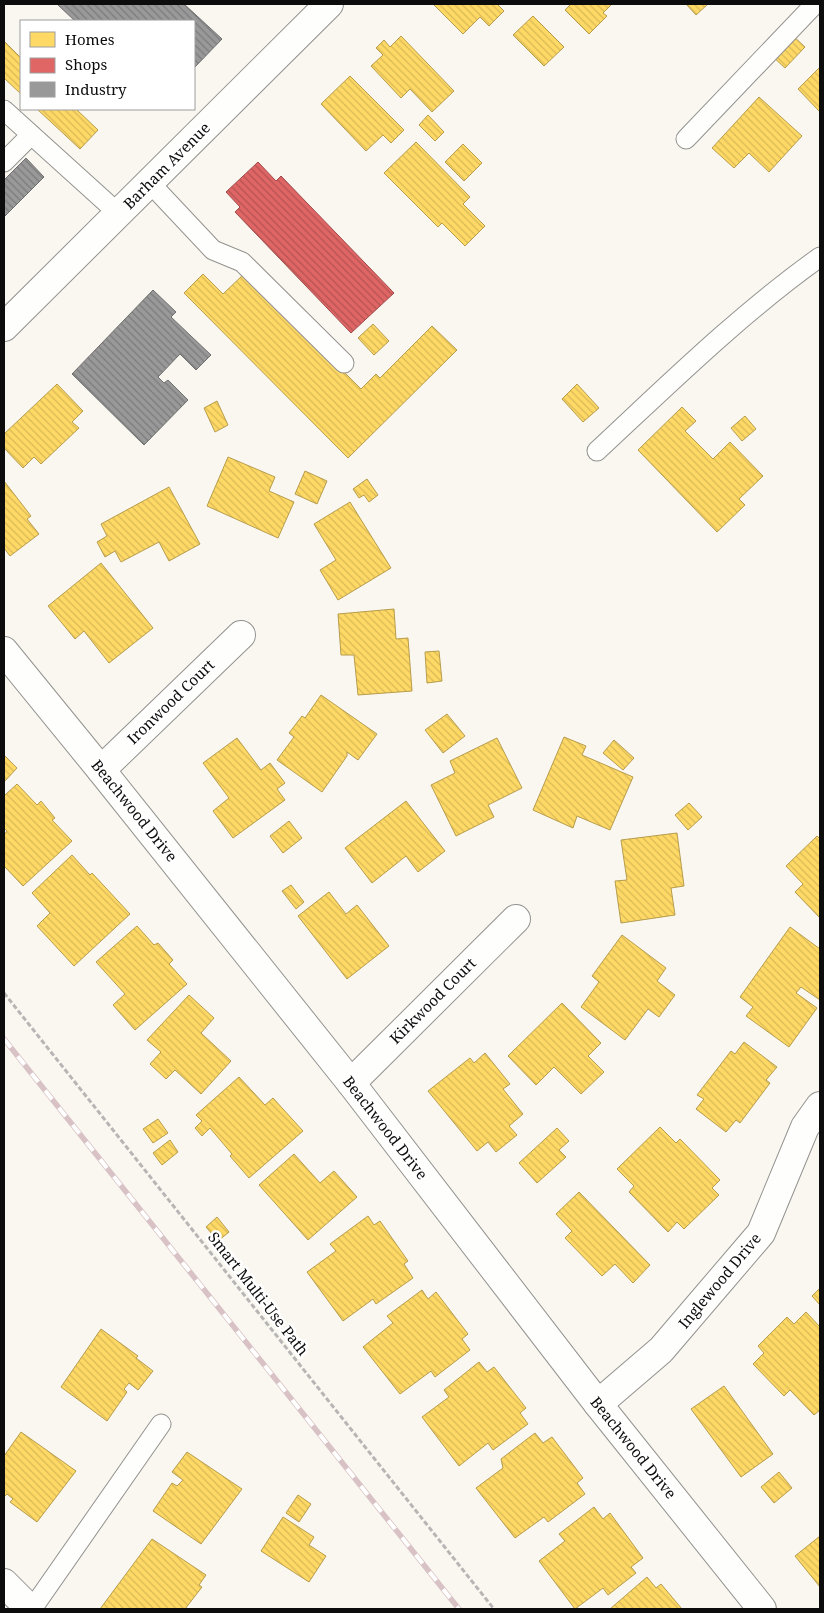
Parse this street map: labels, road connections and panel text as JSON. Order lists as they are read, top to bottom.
{
  "streets": {
    "street": [
      "Barham Avenue",
      "Ironwood Court",
      "Beachwood Drive",
      "Kirkwood Court",
      "Inglewood Drive"
    ],
    "path": ["Smart Multi-Use Path"]
  },
  "crossings": [
    ["Ironwood Court", "Beachwood Drive"],
    ["Beachwood Drive", "Kirkwood Court"],
    ["Beachwood Drive", "Inglewood Drive"]
  ],
  "legend": ["Homes", "Shops", "Industry"]
}
